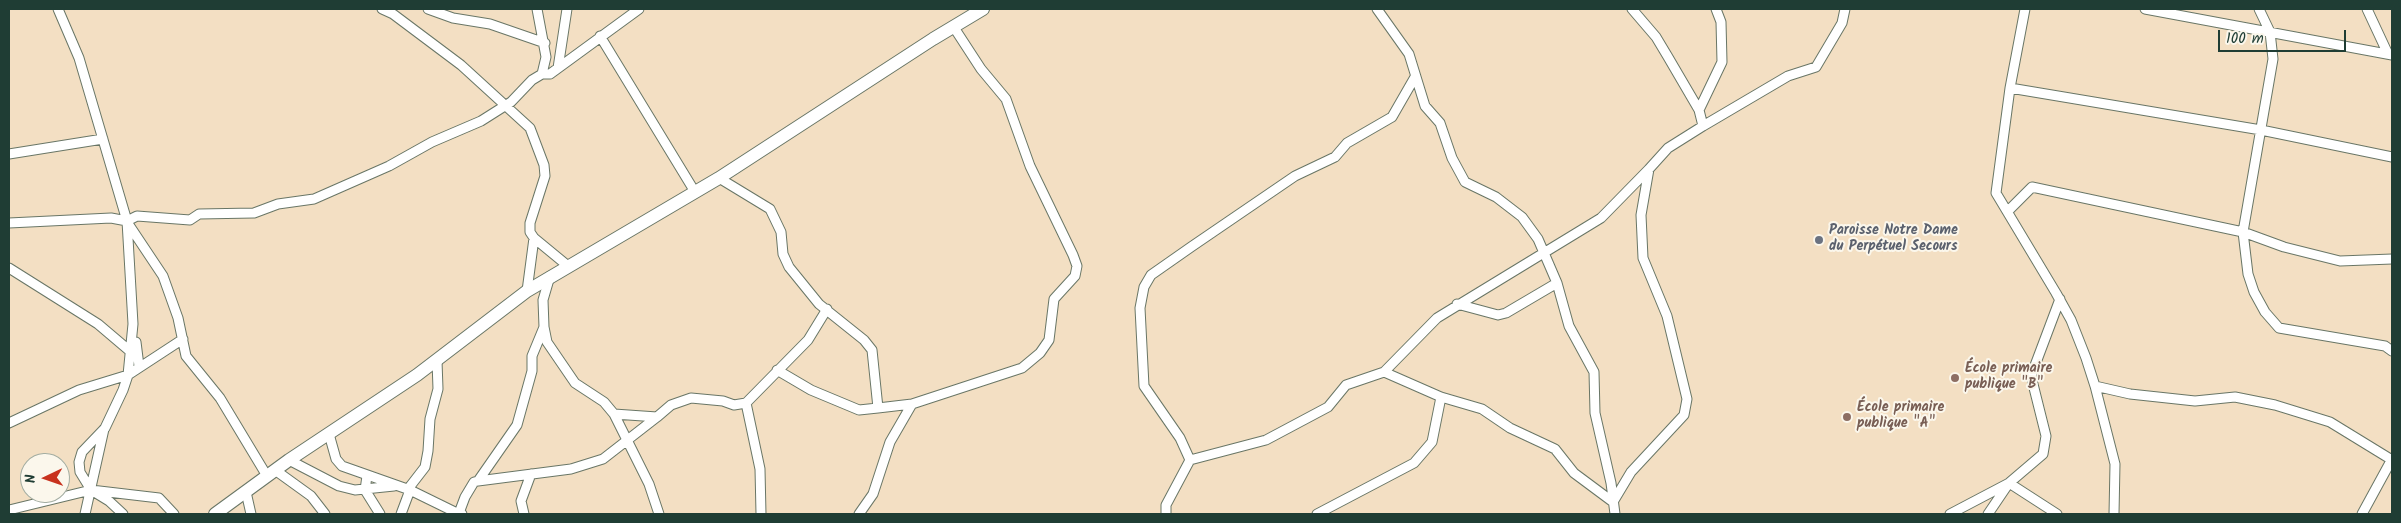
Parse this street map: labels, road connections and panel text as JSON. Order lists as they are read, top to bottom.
{
  "places": ["Paroisse Notre Dame du Perpétuel Secours", "École primaire publique \"B\"", "École primaire publique \"A\""],
  "scale_bar": "100 m",
  "north": "left"
}
